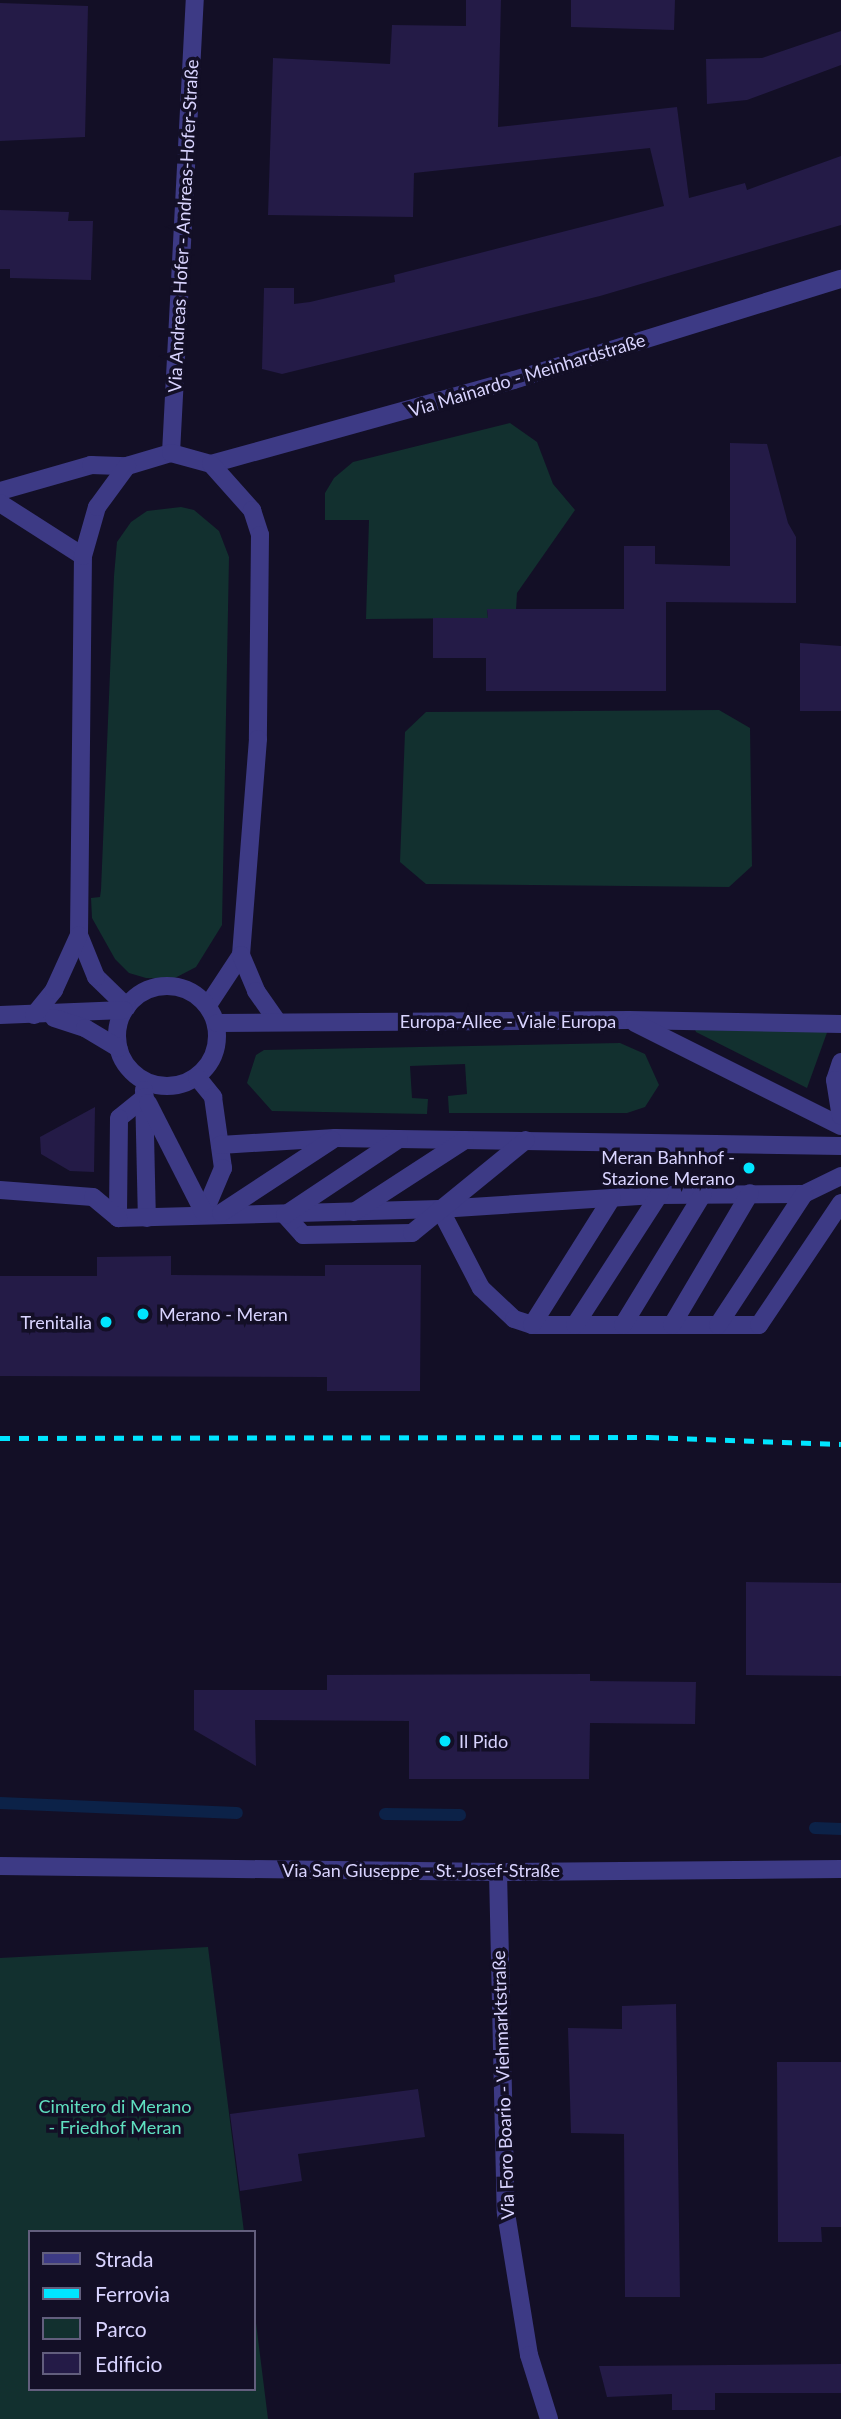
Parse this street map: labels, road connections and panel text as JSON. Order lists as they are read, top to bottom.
{
  "streets": {
    "street": [
      "Via Andreas Hofer - Andreas-Hofer-Straße",
      "Via Mainardo - Meinhardstraße",
      "Europa-Allee - Viale Europa",
      "Via San Giuseppe - St.-Josef-Straße",
      "Via Foro Boario - Viehmarktstraße"
    ]
  },
  "crossings": [
    ["Via San Giuseppe - St.-Josef-Straße", "Via Foro Boario - Viehmarktstraße"]
  ],
  "parks": ["Cimitero di Merano - Friedhof Meran"],
  "places": [
    "Meran Bahnhof - Stazione Merano",
    "Merano - Meran",
    "Trenitalia",
    "Il Pido"
  ],
  "legend": [
    "Strada",
    "Ferrovia",
    "Parco",
    "Edificio"
  ]
}
